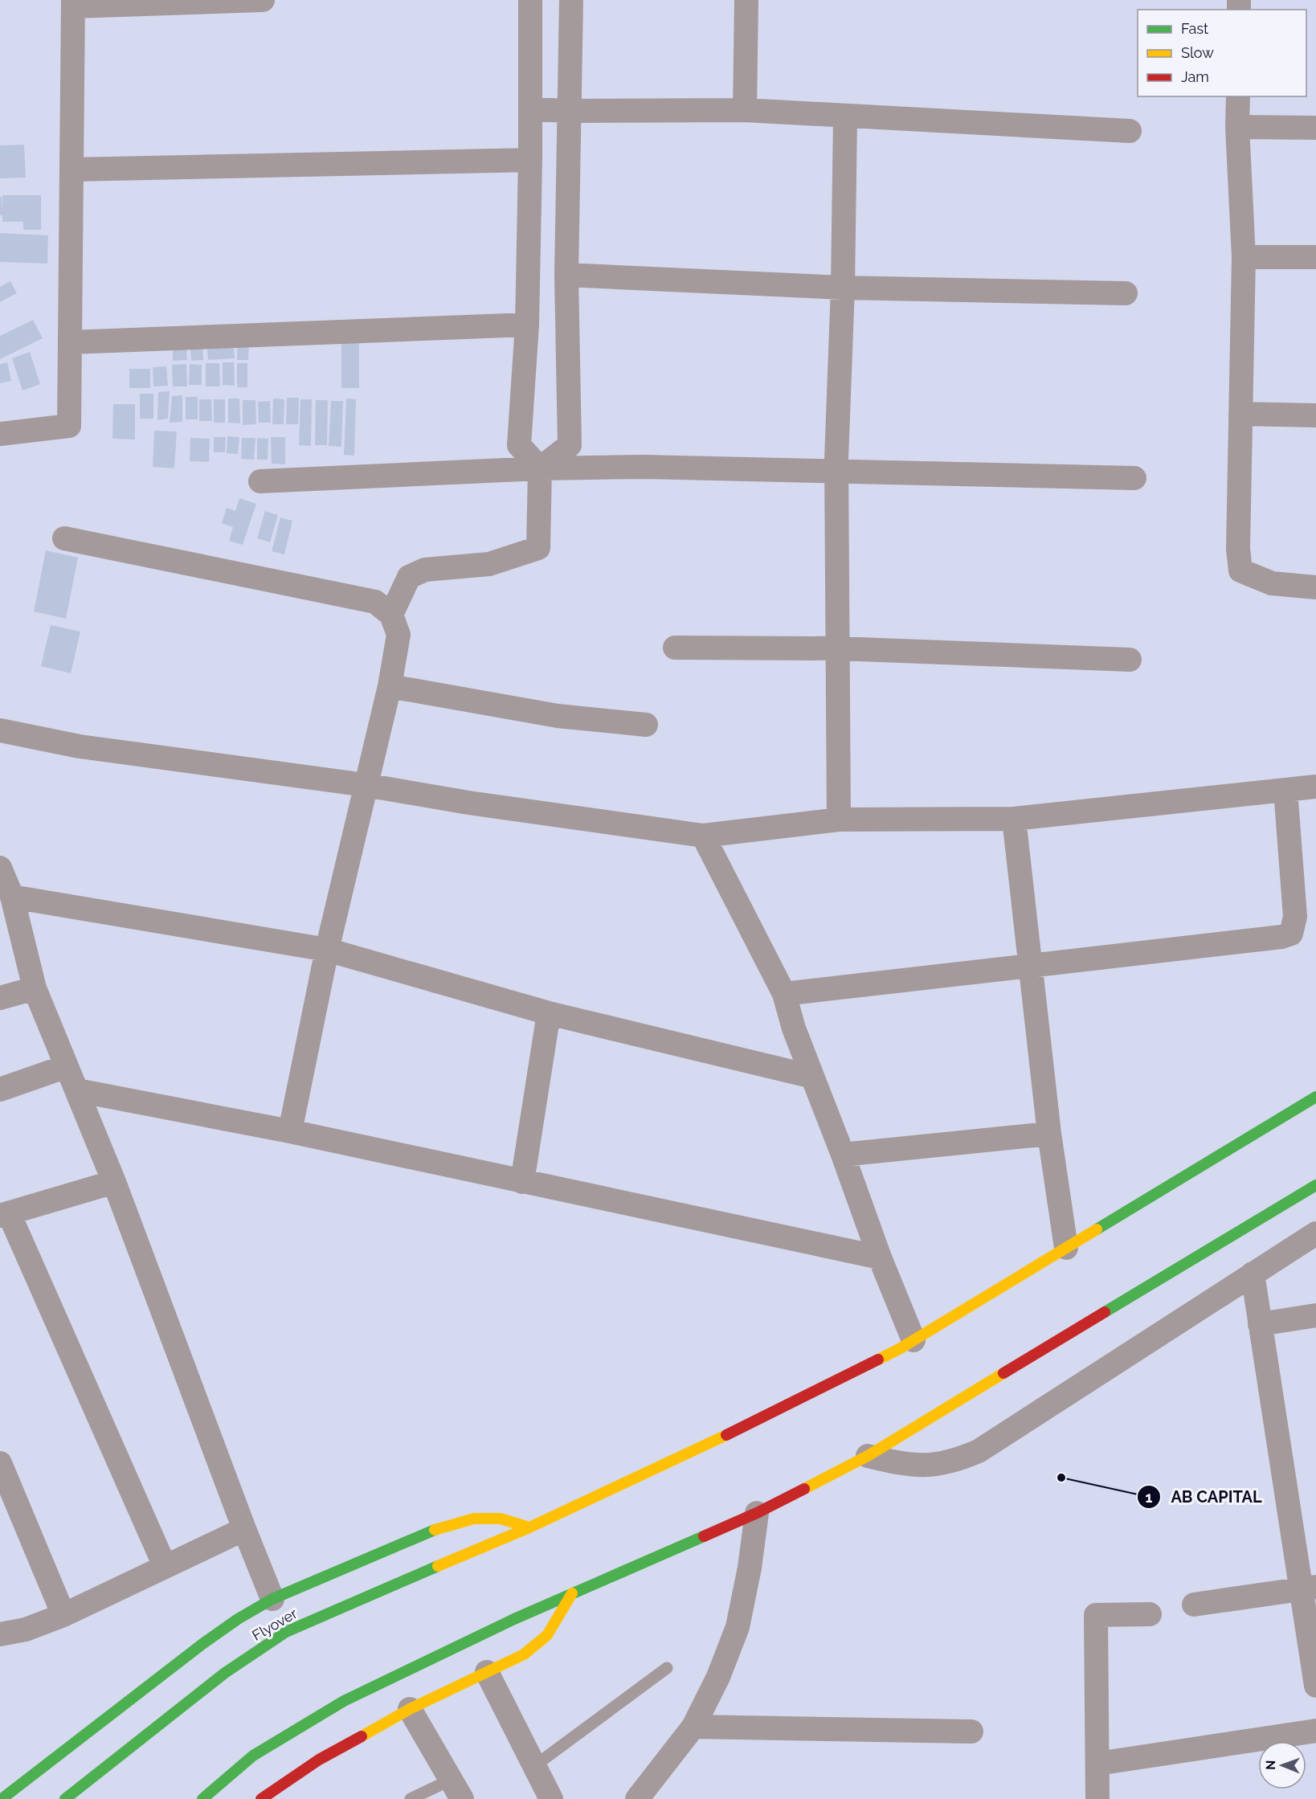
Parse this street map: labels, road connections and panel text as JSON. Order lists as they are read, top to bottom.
{
  "streets": {
    "main road": ["Flyover"]
  },
  "places": ["AB CAPITAL"],
  "legend": ["Fast", "Slow", "Jam"],
  "north": "left"
}
